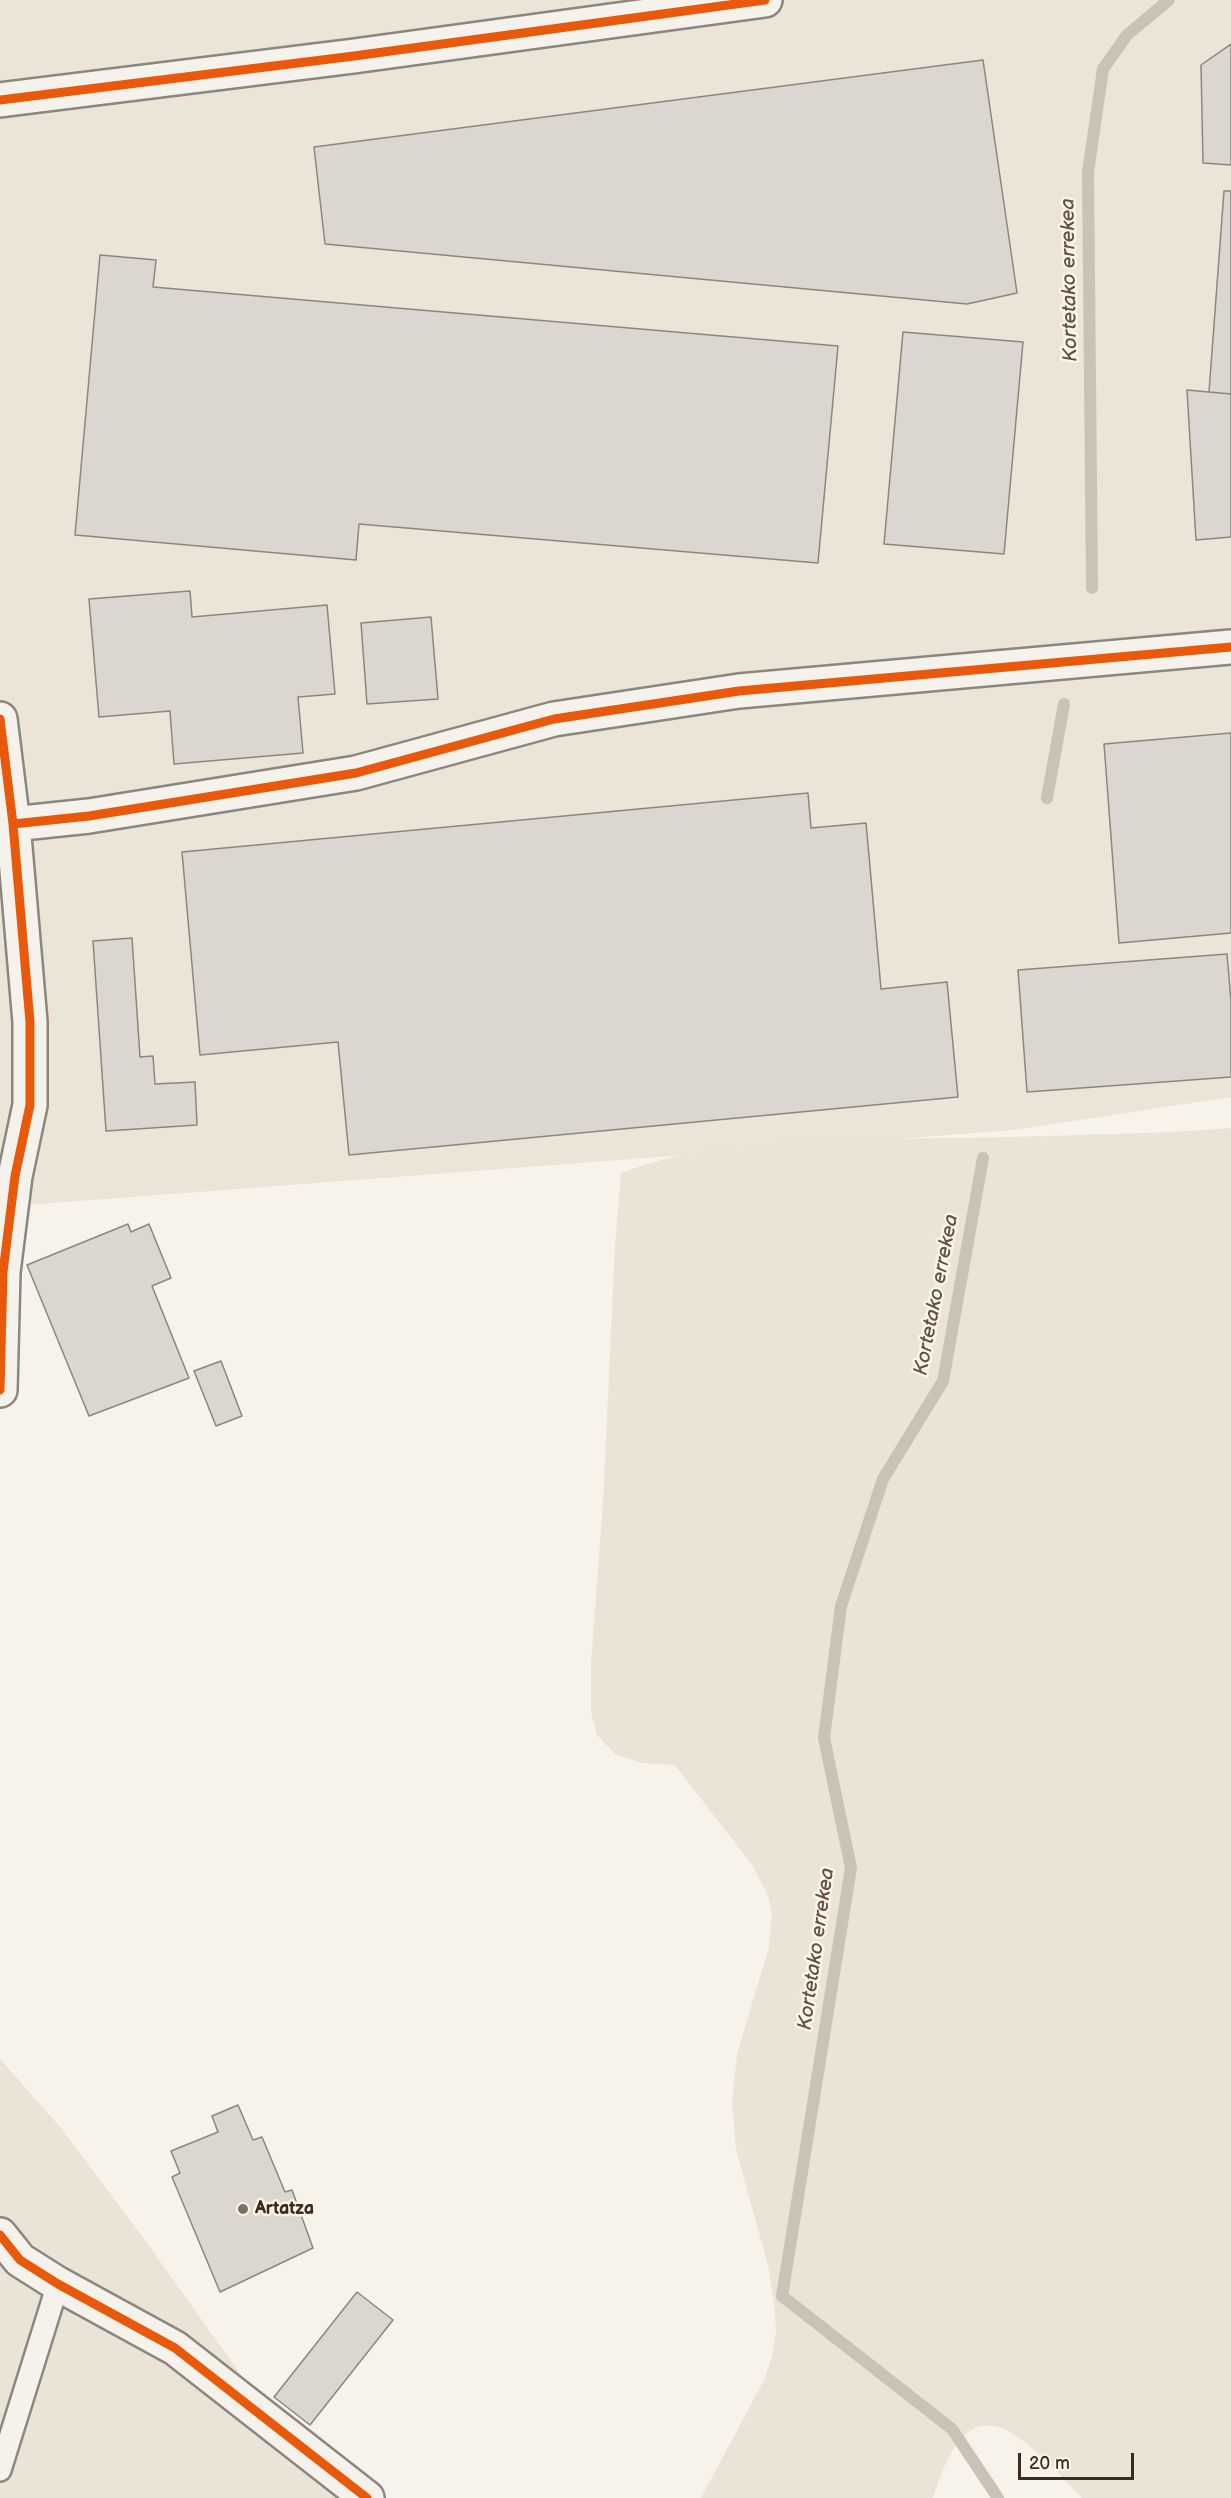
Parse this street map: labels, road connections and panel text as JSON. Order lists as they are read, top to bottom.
{
  "water": ["Kortetako errekea"],
  "places": ["Artatza"],
  "scale_bar": "20 m"
}
